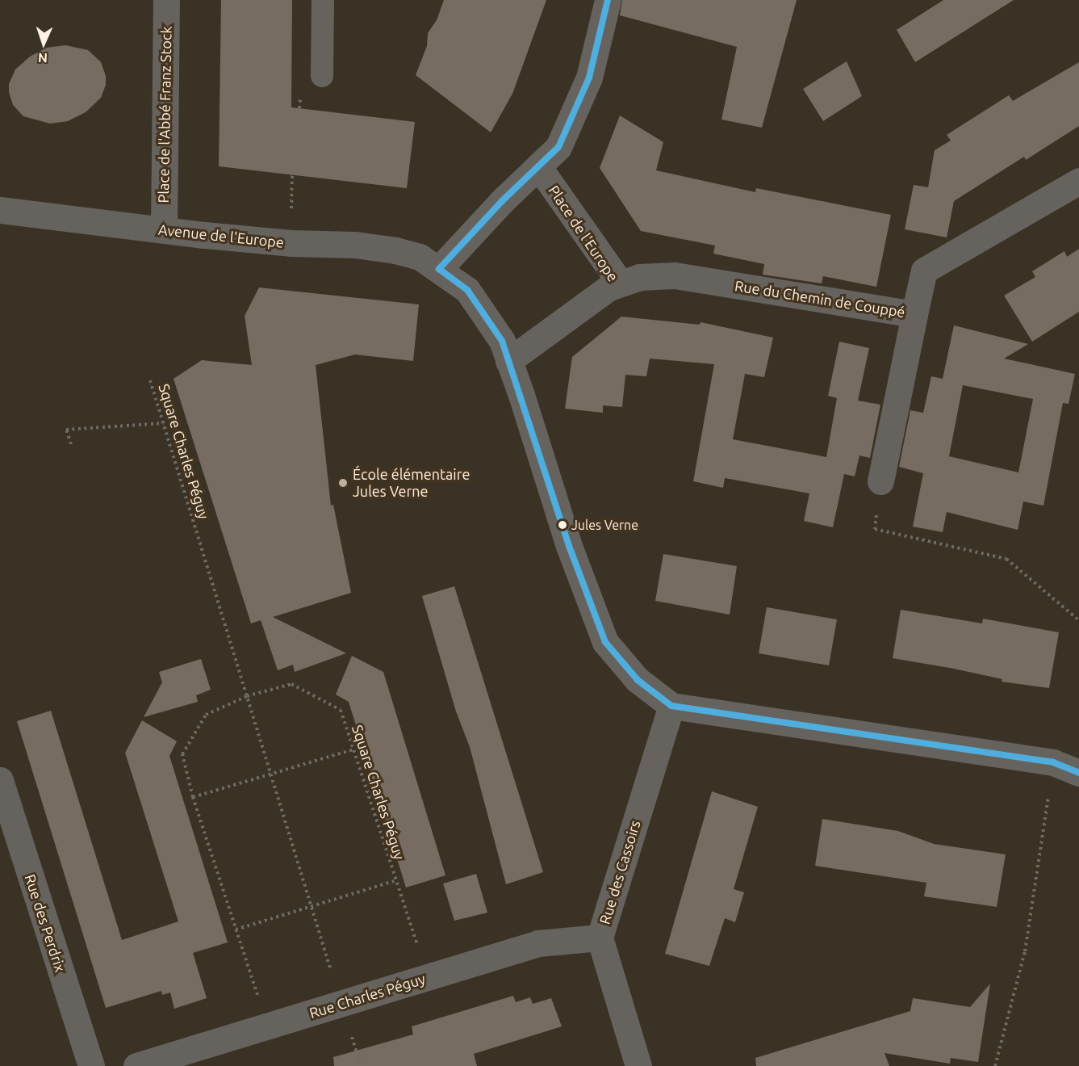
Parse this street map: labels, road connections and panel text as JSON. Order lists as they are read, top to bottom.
{
  "streets": {
    "street": [
      "Place de l'Abbé Franz Stock",
      "Place de l'Europe",
      "Avenue de l'Europe",
      "Rue du Chemin de Couppé",
      "Rue des Cassoirs",
      "Rue des Perdrix",
      "Rue Charles Péguy"
    ],
    "path": ["Square Charles Péguy"]
  },
  "crossings": [
    ["Place de l'Abbé Franz Stock", "Avenue de l'Europe"],
    ["Place de l'Europe", "Avenue de l'Europe"],
    ["Place de l'Europe", "Rue du Chemin de Couppé"],
    ["Avenue de l'Europe", "Rue des Cassoirs"],
    ["Square Charles Péguy", "Rue Charles Péguy"],
    ["Rue des Cassoirs", "Rue Charles Péguy"]
  ],
  "places": ["École élémentaire Jules Verne", "Jules Verne"],
  "north": "bottom"
}
